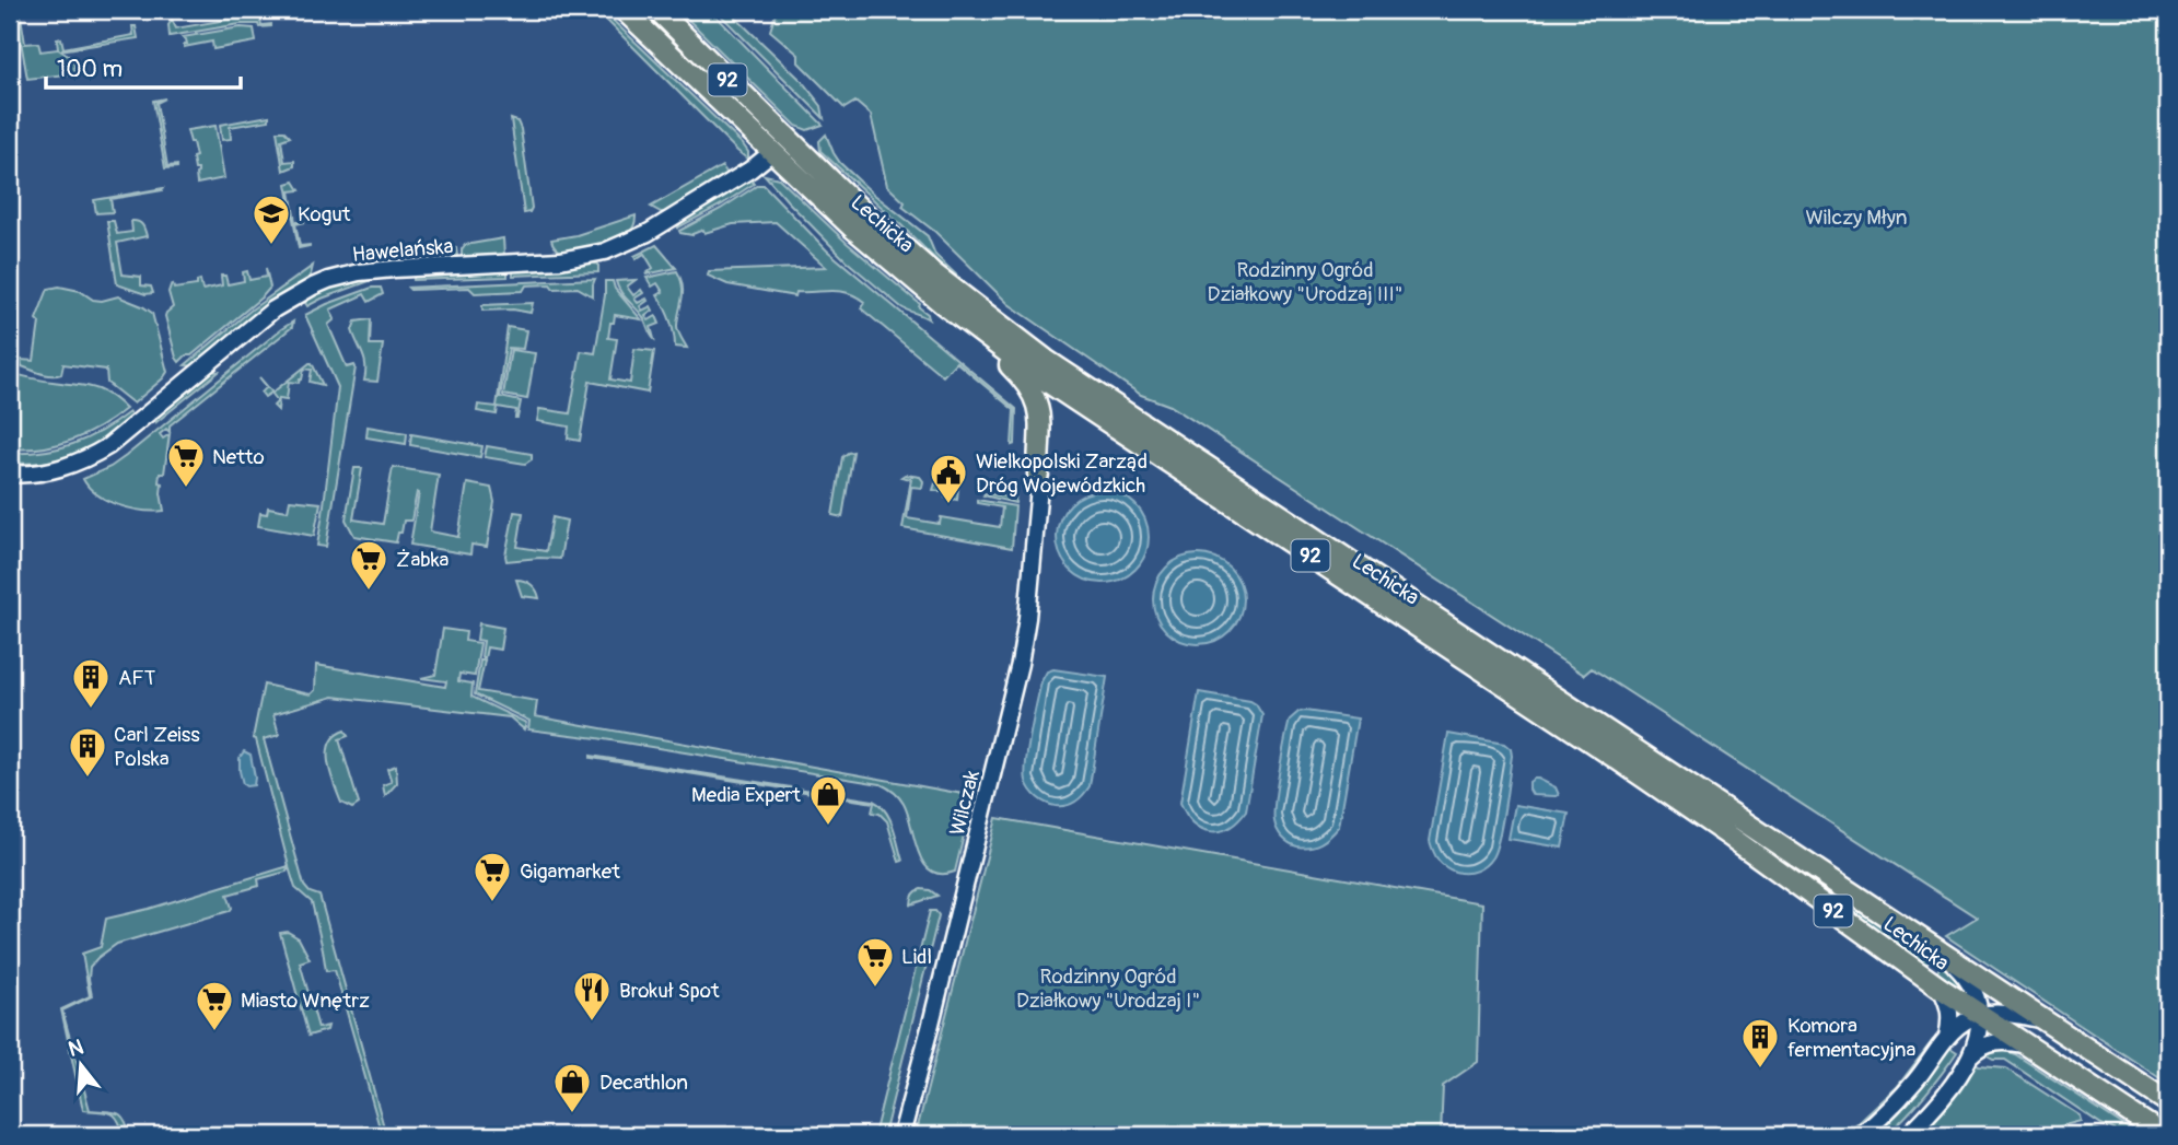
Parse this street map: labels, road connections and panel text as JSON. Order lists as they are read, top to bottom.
{
  "streets": {
    "main road": ["92", "Lechicka"],
    "street": ["Hawelańska", "Wilczak"]
  },
  "crossings": [
    ["Lechicka", "Hawelańska"]
  ],
  "parks": ["Wilczy Młyn", "Rodzinny Ogród Działkowy \"Urodzaj III\"", "Rodzinny Ogród Działkowy \"Urodzaj I\""],
  "places": {
    "school or university": ["Kogut"],
    "supermarket": [
      "Netto",
      "Żabka",
      "Gigamarket",
      "Lidl",
      "Miasto Wnętrz"
    ],
    "public building": ["Wielkopolski Zarząd Dróg Wojewódzkich"],
    "building": ["AFT", "Carl Zeiss Polska", "Komora fermentacyjna"],
    "shop": ["Media Expert", "Decathlon"],
    "restaurant": ["Brokuł Spot"]
  },
  "scale_bar": "100 m",
  "north": "top"
}
